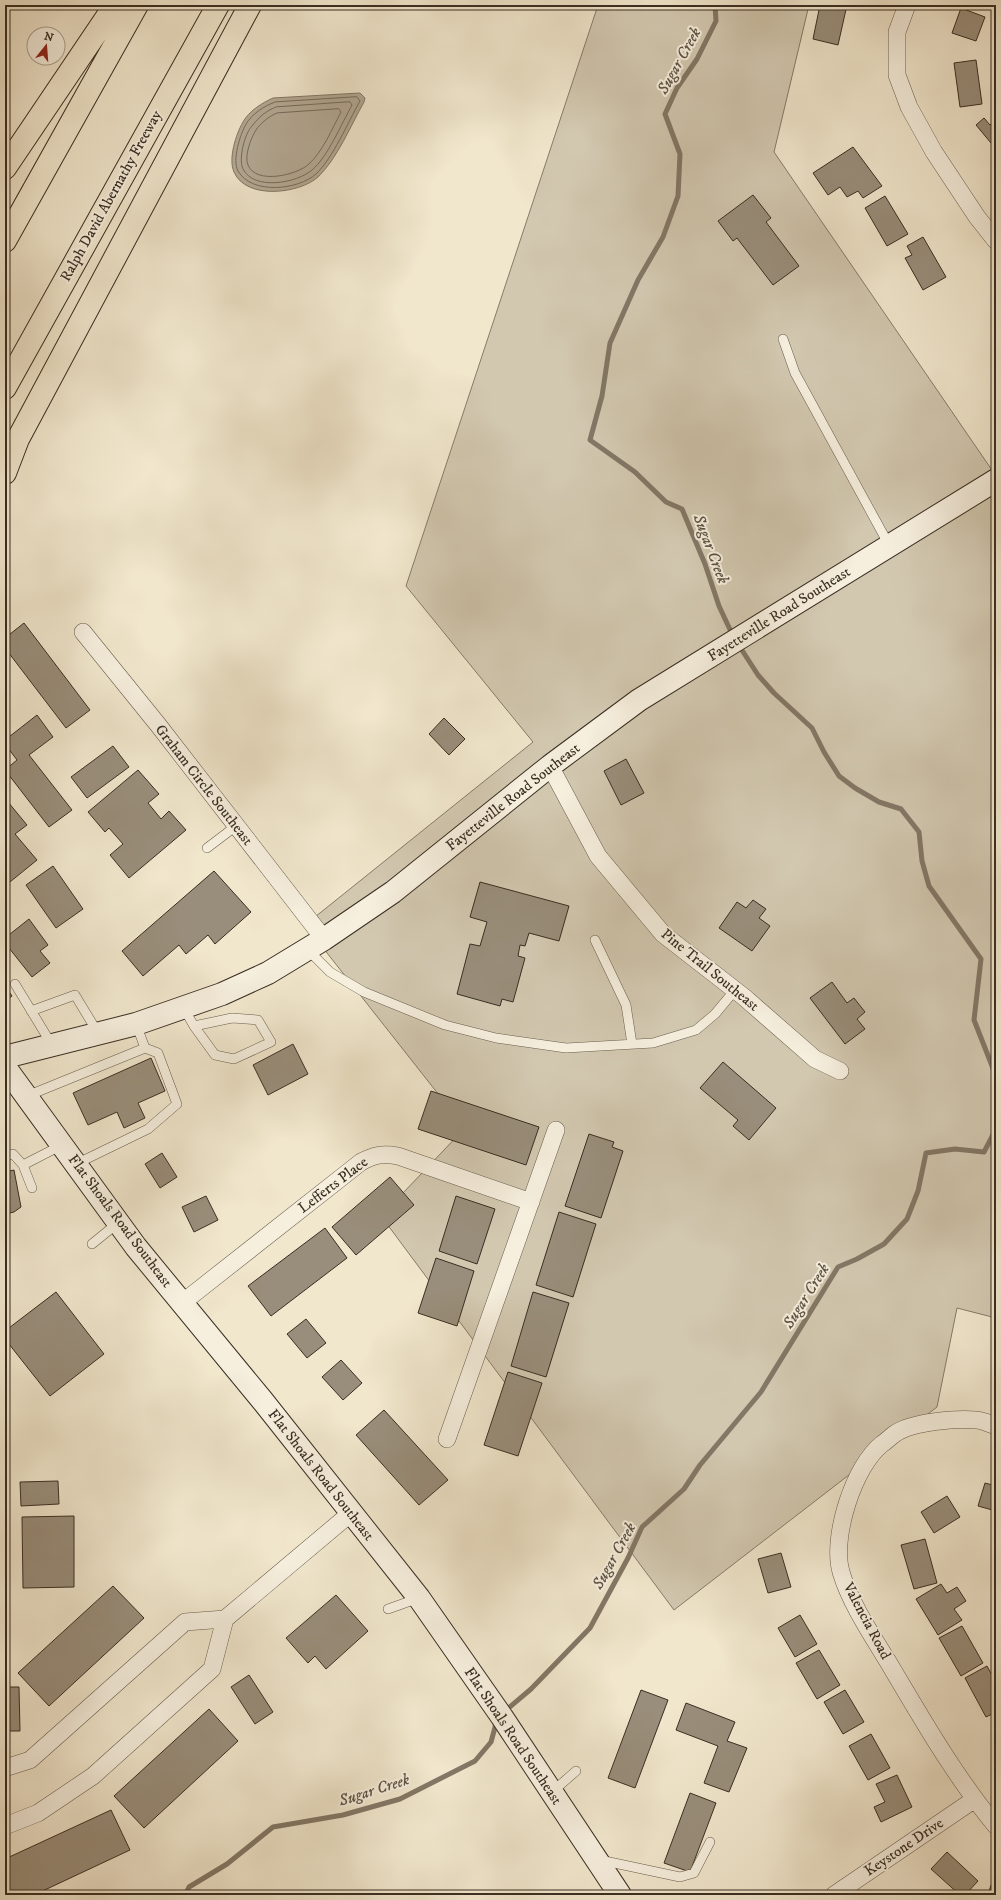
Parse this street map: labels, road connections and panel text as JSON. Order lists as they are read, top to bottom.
{
  "streets": {
    "highway": ["Ralph David Abernathy Freeway"],
    "street": [
      "Fayetteville Road Southeast",
      "Graham Circle Southeast",
      "Pine Trail Southeast",
      "Lefferts Place",
      "Flat Shoals Road Southeast",
      "Valencia Road",
      "Keystone Drive"
    ]
  },
  "crossings": [
    ["Fayetteville Road Southeast", "Graham Circle Southeast"],
    ["Fayetteville Road Southeast", "Pine Trail Southeast"],
    ["Lefferts Place", "Flat Shoals Road Southeast"],
    ["Valencia Road", "Keystone Drive"]
  ],
  "water": ["Sugar Creek"],
  "north": "top"
}
